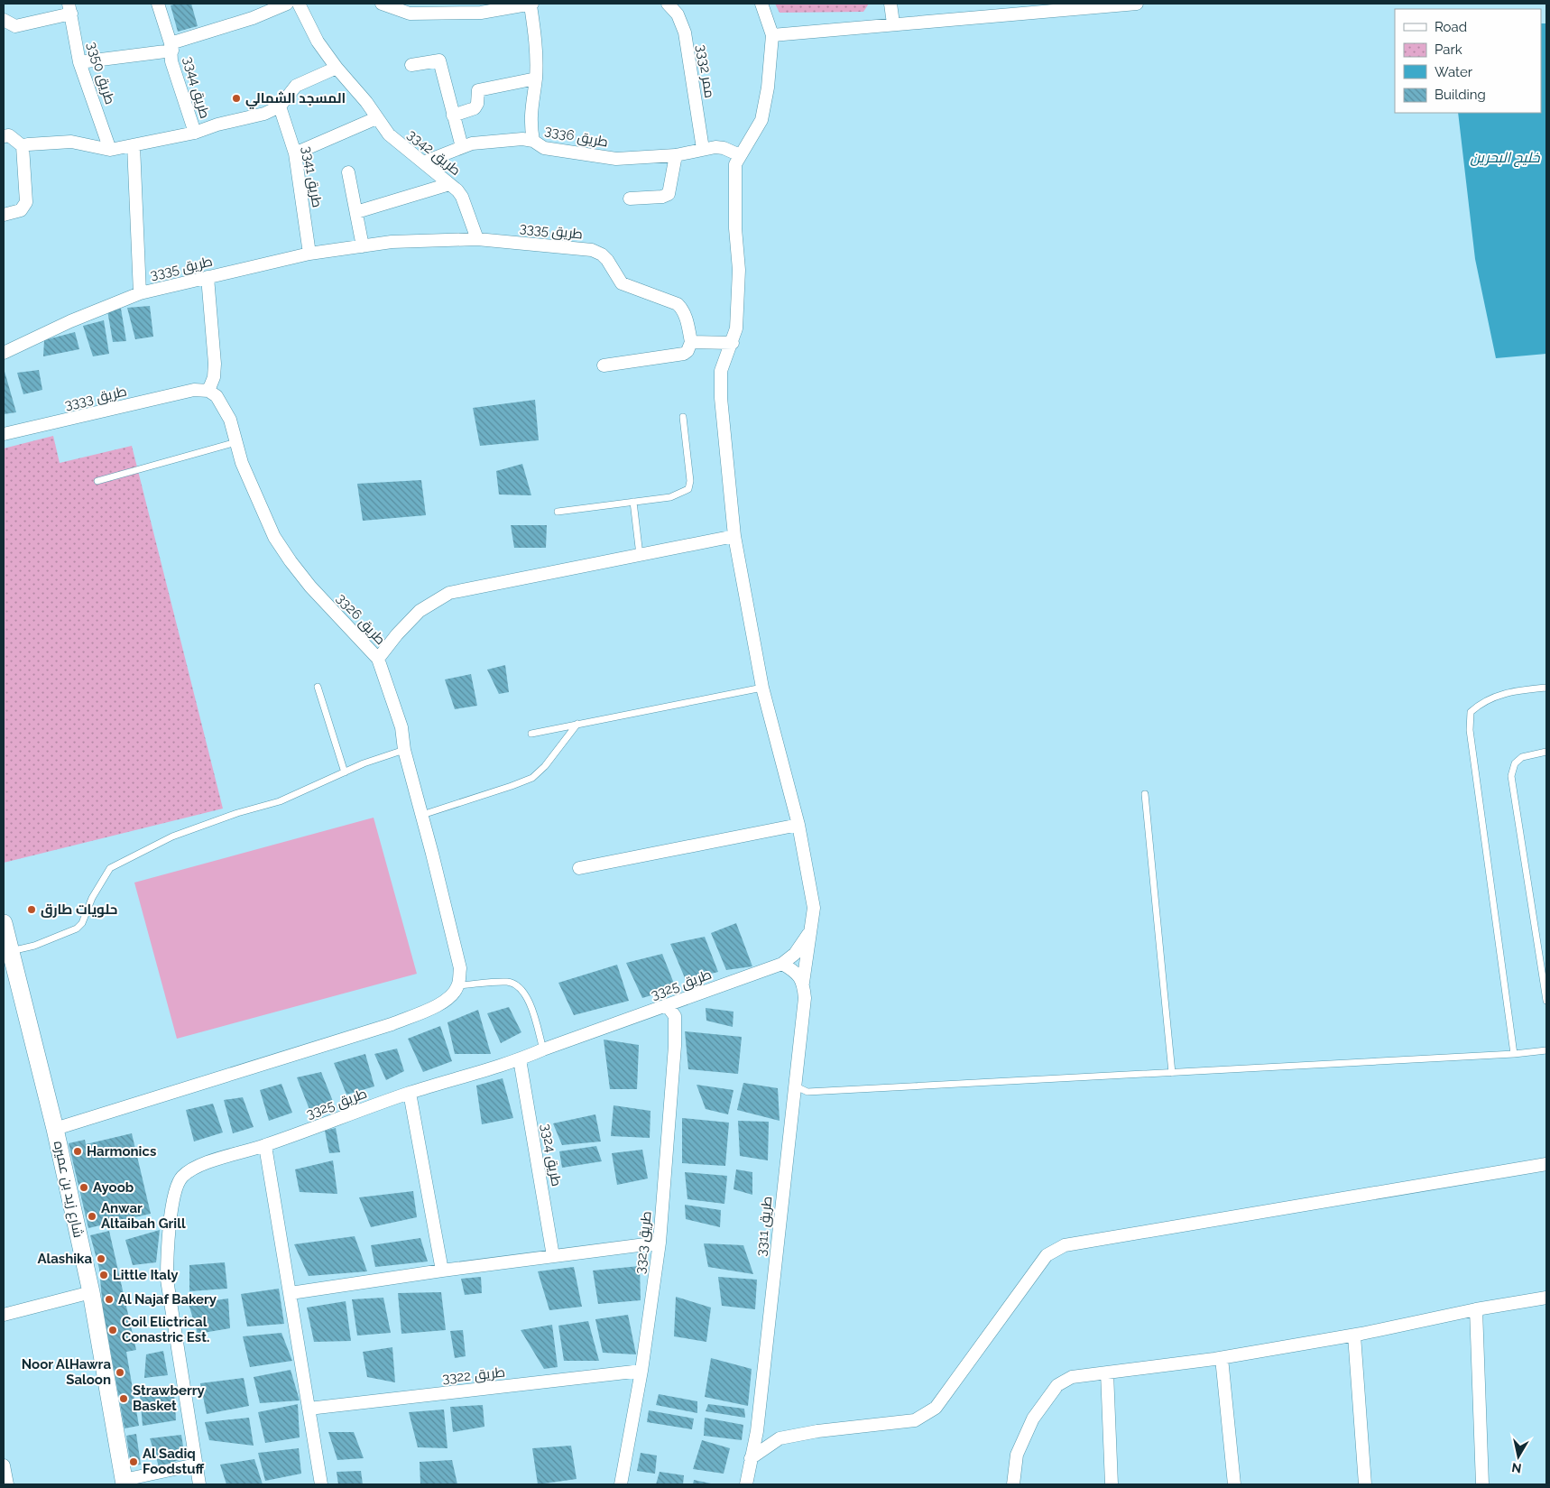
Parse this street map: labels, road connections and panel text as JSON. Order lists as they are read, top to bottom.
{
  "streets": {
    "street": [
      "ممر 3332",
      "طريق 3350",
      "طريق 3344",
      "طريق 3336",
      "طريق 3342",
      "طريق 3341",
      "طريق 3335",
      "طريق 3333",
      "طريق 3326",
      "طريق 3325",
      "طريق 3324",
      "شارع زيد بن عميره",
      "طريق 3311",
      "طريق 3323",
      "طريق 3322"
    ]
  },
  "crossings": [
    ["ممر 3332", "طريق 3336"],
    ["طريق 3350", "طريق 3344"],
    ["طريق 3336", "طريق 3342"],
    ["طريق 3336", "طريق 3311"],
    ["طريق 3342", "طريق 3335"],
    ["طريق 3341", "طريق 3335"],
    ["طريق 3333", "طريق 3326"],
    ["طريق 3325", "طريق 3324"],
    ["طريق 3325", "طريق 3323"],
    ["طريق 3323", "طريق 3322"]
  ],
  "water": ["خليج البحرين"],
  "places": [
    "المسجد الشمالي",
    "حلويات طارق",
    "Harmonics",
    "Ayoob",
    "Anwar Altaibah Grill",
    "Alashika",
    "Little Italy",
    "Al Najaf Bakery",
    "Coil Elictrical Conastric Est.",
    "Noor AlHawra Saloon",
    "Strawberry Basket",
    "Al Sadiq Foodstuff"
  ],
  "legend": [
    "Road",
    "Park",
    "Water",
    "Building"
  ],
  "north": "bottom"
}
